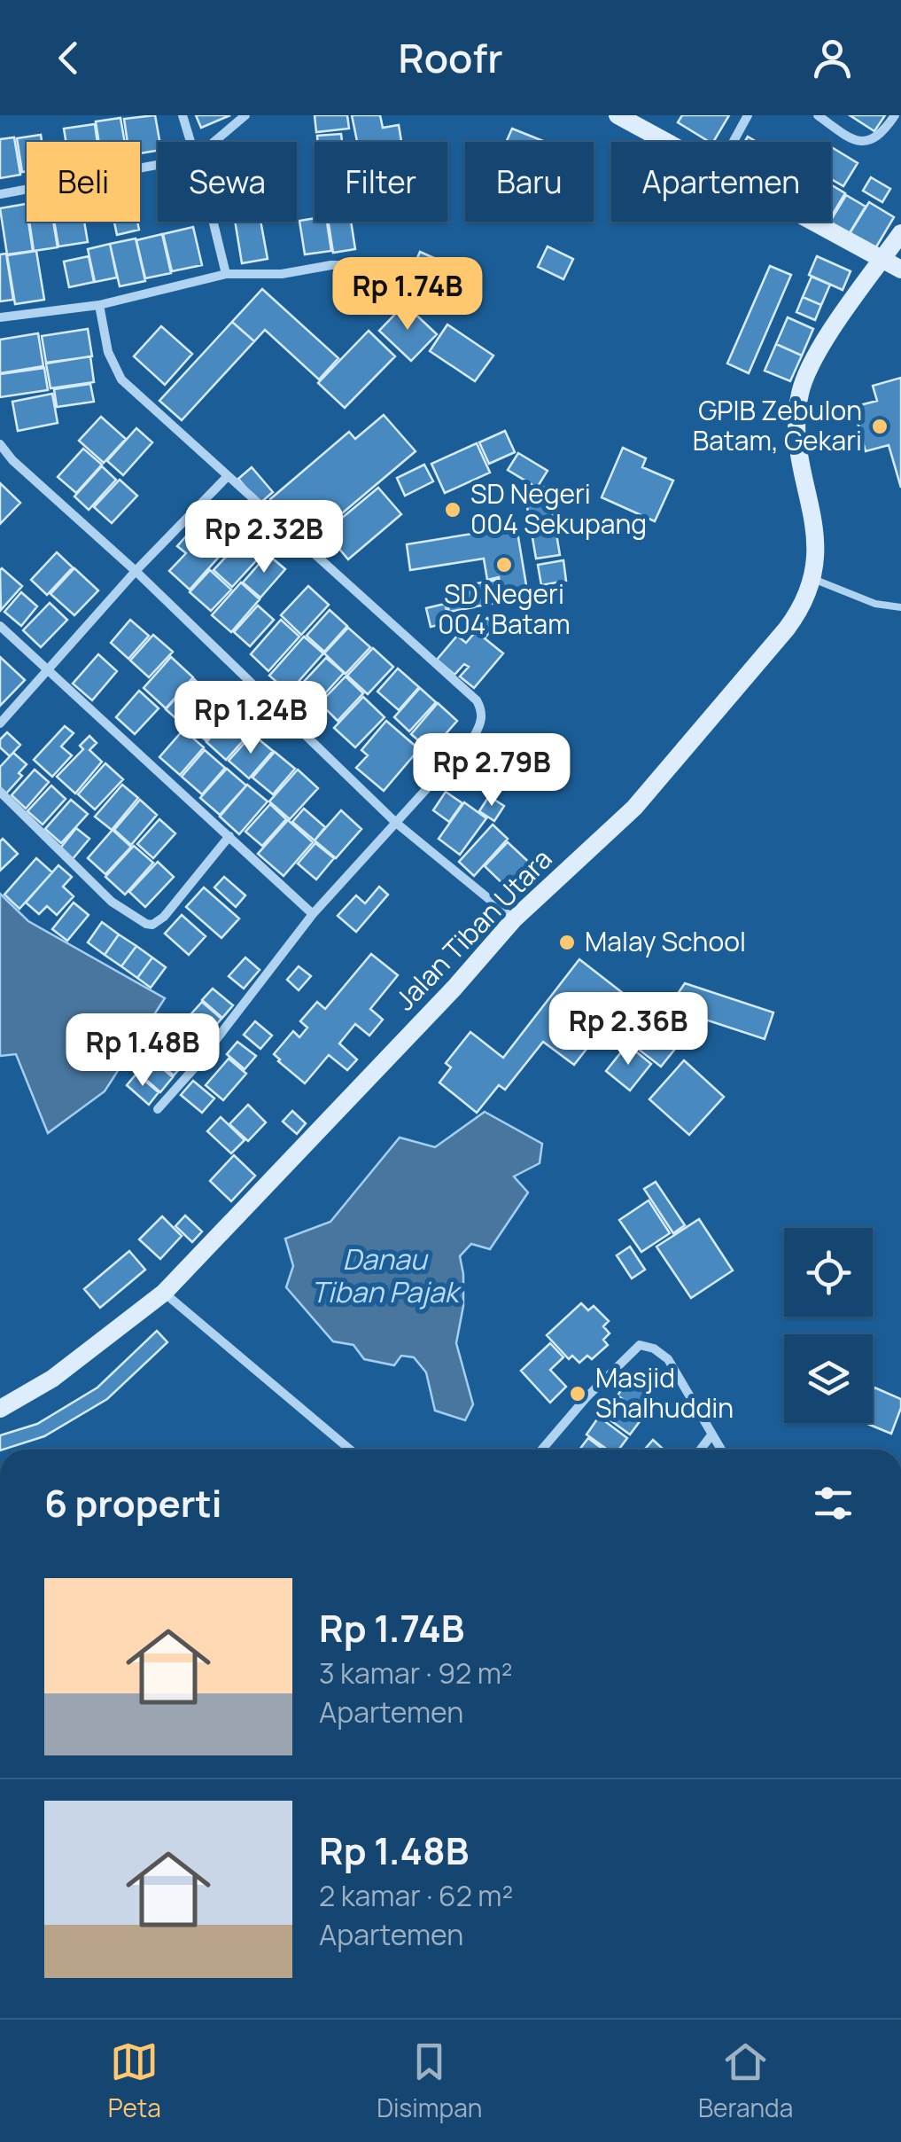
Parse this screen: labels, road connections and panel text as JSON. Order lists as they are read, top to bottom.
{
  "streets": {
    "street": ["Jalan Tiban Utara"]
  },
  "water": ["Danau Tiban Pajak"],
  "places": [
    "GPIB Zebulon Batam, Gekari",
    "SD Negeri 004 Sekupang",
    "SD Negeri 004 Batam",
    "Malay School",
    "Masjid Shalhuddin"
  ],
  "page": {
    "header": "Roofr",
    "chip": [
      "Beli",
      "Sewa",
      "Filter",
      "Baru",
      "Apartemen"
    ],
    "price": [
      "Rp 1.74B",
      "Rp 2.32B",
      "Rp 1.24B",
      "Rp 2.79B",
      "Rp 2.36B",
      "Rp 1.48B"
    ],
    "heading": "6 properti",
    "list": [
      {
        "name": "Rp 1.74B",
        "note": "3 kamar · 92 m² · Apartemen"
      },
      {
        "name": "Rp 1.48B",
        "note": "2 kamar · 62 m² · Apartemen"
      }
    ],
    "tabs": ["Peta", "Disimpan", "Beranda"]
  }
}
